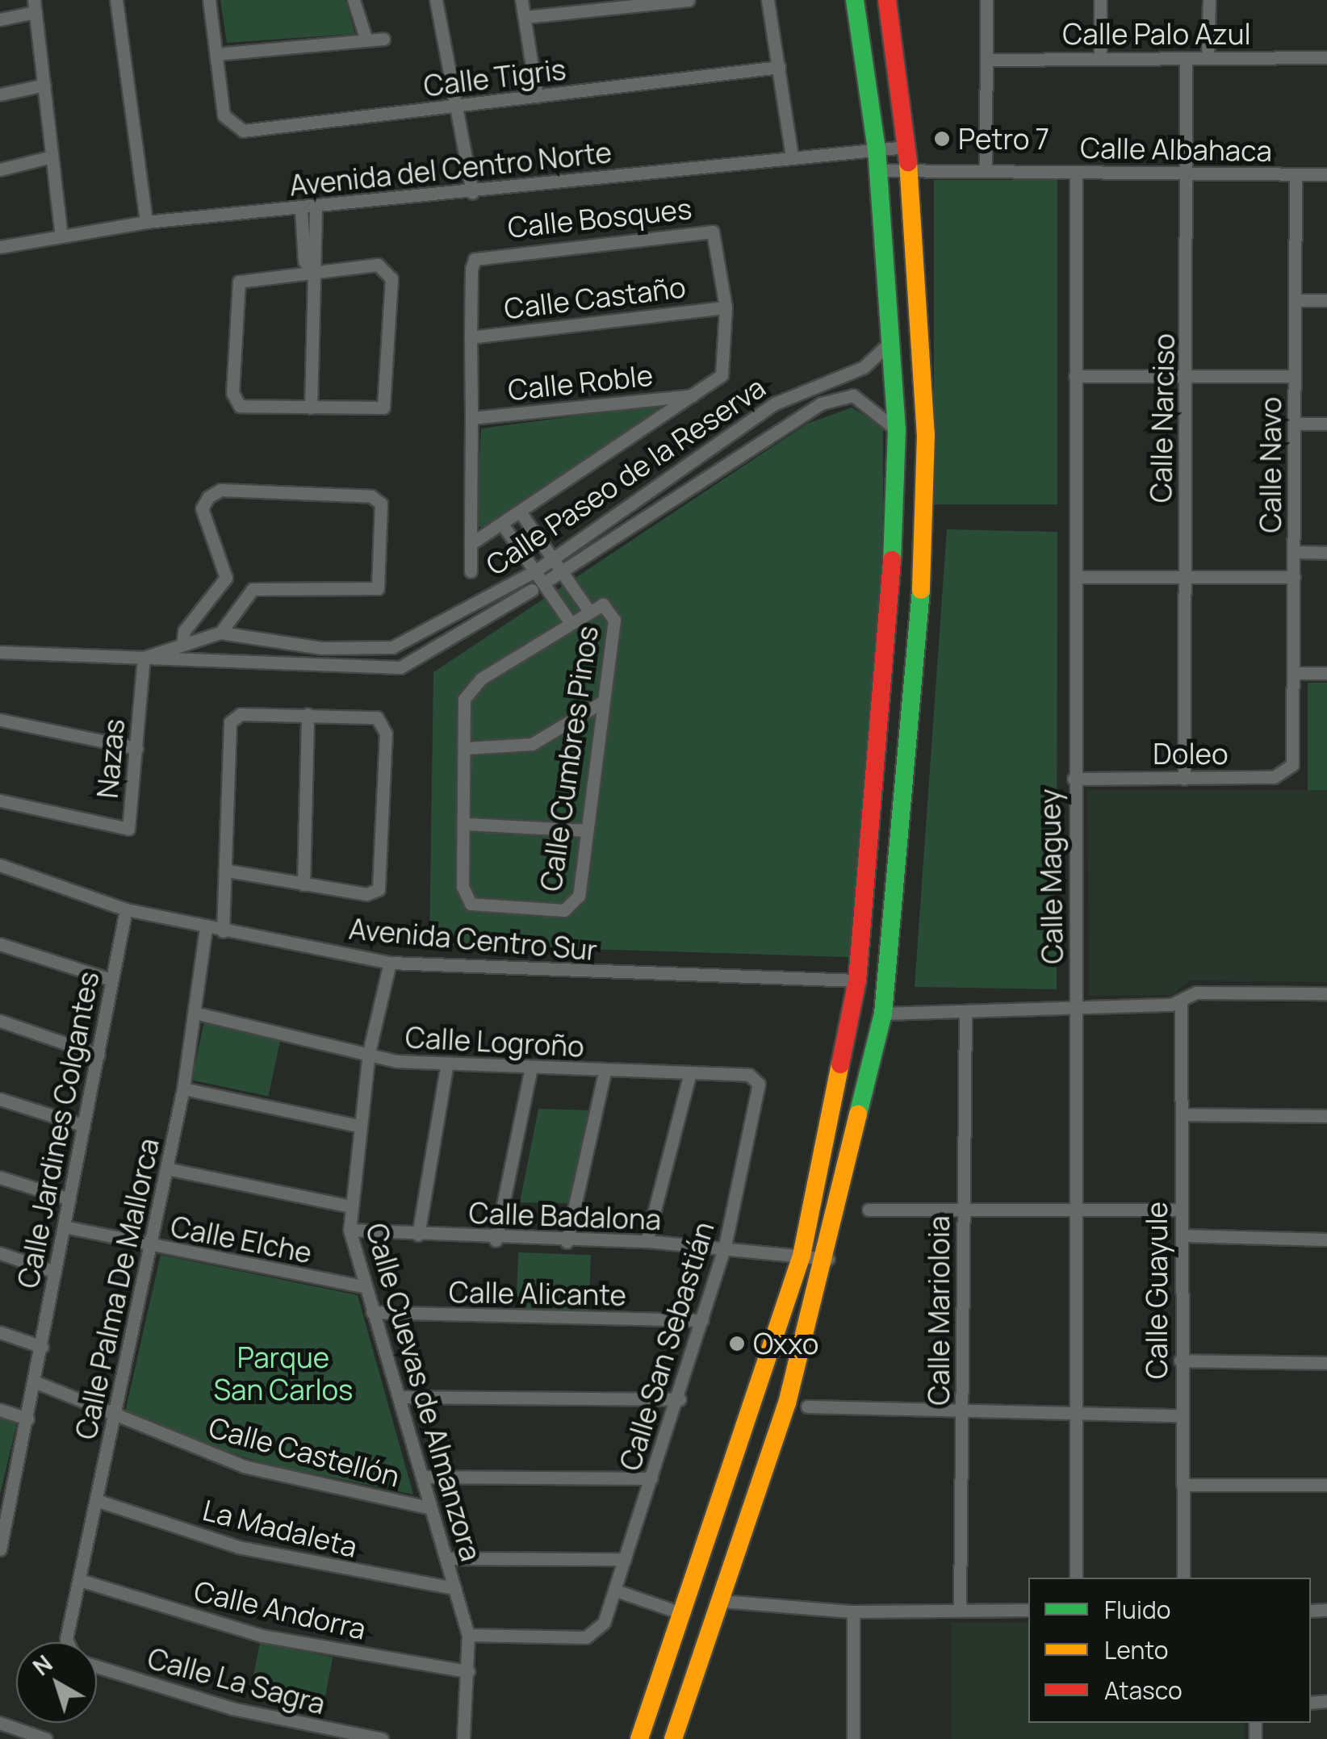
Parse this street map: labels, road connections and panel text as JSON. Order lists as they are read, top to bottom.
{
  "streets": {
    "street": [
      "Calle Palo Azul",
      "Calle Tigris",
      "Calle Albahaca",
      "Avenida del Centro Norte",
      "Calle Bosques",
      "Calle Castaño",
      "Calle Roble",
      "Calle Narciso",
      "Calle Navo",
      "Calle Paseo de la Reserva",
      "Doleo",
      "Nazas",
      "Calle Cumbres Pinos",
      "Calle Maguey",
      "Avenida Centro Sur",
      "Calle Logroño",
      "Calle Jardines Colgantes",
      "Calle Badalona",
      "Calle Elche",
      "Calle Palma De Mallorca",
      "Calle Guayule",
      "Calle Alicante",
      "Calle Marioloia",
      "Calle San Sebastián",
      "Calle Cuevas de Almanzora",
      "Calle Castellón",
      "La Madaleta",
      "Calle Andorra",
      "Calle La Sagra"
    ]
  },
  "crossings": [
    ["Calle Palo Azul", "Calle Narciso"],
    ["Calle Albahaca", "Calle Narciso"],
    ["Calle Albahaca", "Calle Navo"],
    ["Calle Albahaca", "Calle Maguey"],
    ["Calle Bosques", "Calle Castaño"],
    ["Calle Bosques", "Calle Roble"],
    ["Calle Narciso", "Doleo"],
    ["Calle Navo", "Doleo"],
    ["Calle Paseo de la Reserva", "Nazas"],
    ["Doleo", "Calle Maguey"],
    ["Avenida Centro Sur", "Calle Jardines Colgantes"],
    ["Avenida Centro Sur", "Calle Palma De Mallorca"],
    ["Avenida Centro Sur", "Calle Cuevas de Almanzora"],
    ["Calle Logroño", "Calle Palma De Mallorca"],
    ["Calle Logroño", "Calle San Sebastián"],
    ["Calle Logroño", "Calle Cuevas de Almanzora"],
    ["Calle Jardines Colgantes", "Calle Elche"],
    ["Calle Jardines Colgantes", "Calle Castellón"],
    ["Calle Badalona", "Calle San Sebastián"],
    ["Calle Badalona", "Calle Cuevas de Almanzora"],
    ["Calle Elche", "Calle Palma De Mallorca"],
    ["Calle Elche", "Calle Cuevas de Almanzora"],
    ["Calle Palma De Mallorca", "Calle Castellón"],
    ["Calle Palma De Mallorca", "La Madaleta"],
    ["Calle Palma De Mallorca", "Calle Andorra"],
    ["Calle Alicante", "Calle San Sebastián"],
    ["Calle Alicante", "Calle Cuevas de Almanzora"],
    ["Calle San Sebastián", "Calle Cuevas de Almanzora"],
    ["Calle Cuevas de Almanzora", "Calle Castellón"],
    ["Calle Cuevas de Almanzora", "La Madaleta"],
    ["Calle Cuevas de Almanzora", "Calle Andorra"]
  ],
  "parks": ["Parque San Carlos"],
  "places": ["Petro 7", "Oxxo"],
  "legend": ["Fluido", "Lento", "Atasco"],
  "north": "top left"
}
